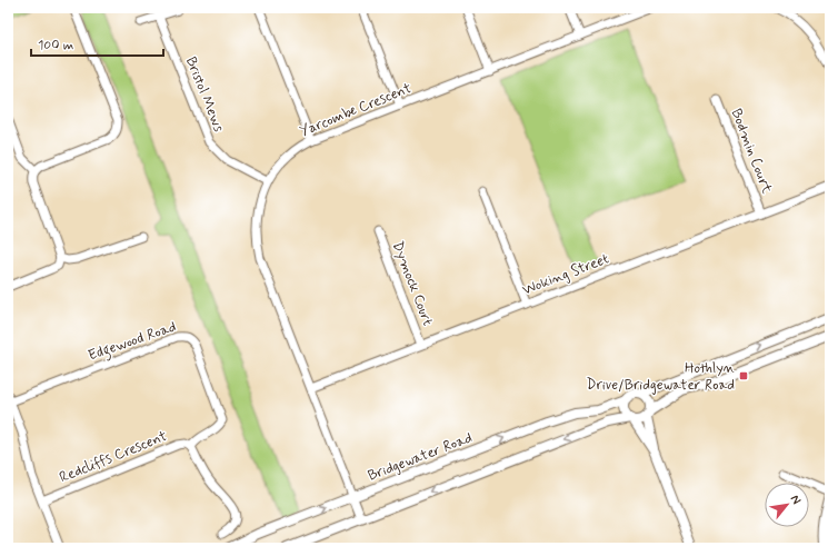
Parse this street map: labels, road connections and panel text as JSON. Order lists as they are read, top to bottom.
{
  "streets": {
    "street": [
      "Bristol Mews",
      "Yarcombe Crescent",
      "Bodmin Court",
      "Woking Street",
      "Dymock Court",
      "Edgewood Road",
      "Redcliffs Crescent",
      "Bridgewater Road"
    ]
  },
  "crossings": [
    ["Bristol Mews", "Yarcombe Crescent"],
    ["Yarcombe Crescent", "Woking Street"],
    ["Yarcombe Crescent", "Bridgewater Road"],
    ["Bodmin Court", "Woking Street"],
    ["Woking Street", "Dymock Court"],
    ["Edgewood Road", "Redcliffs Crescent"]
  ],
  "places": {
    "transit": ["Hothlyn Drive/Bridgewater Road"]
  },
  "scale_bar": "100 m",
  "north": "top right"
}
